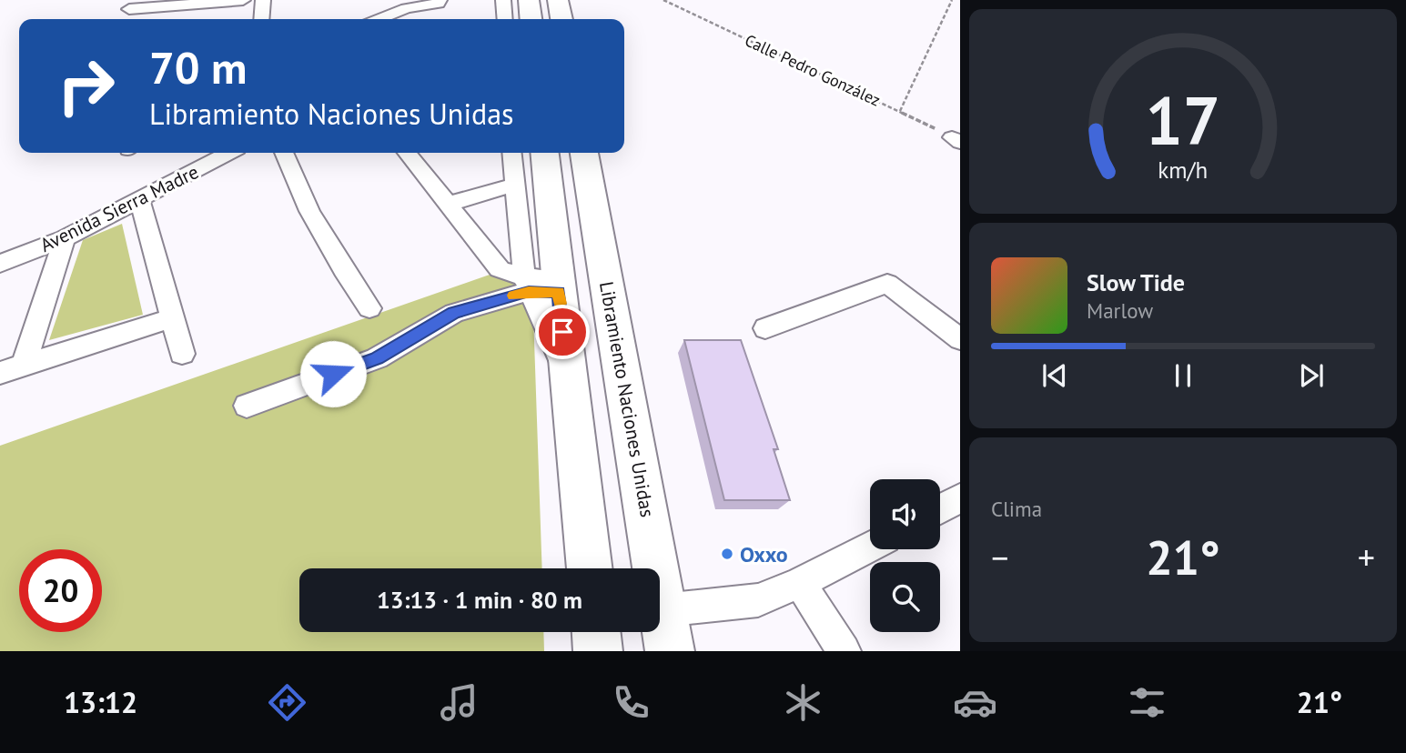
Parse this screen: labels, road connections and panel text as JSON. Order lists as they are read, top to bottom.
{
  "streets": {
    "highway": ["Libramiento Naciones Unidas"],
    "street": ["Avenida Sierra Madre"],
    "path": ["Calle Pedro González"]
  },
  "places": ["Oxxo"],
  "page": {
    "turn": ["70 m", "Libramiento Naciones Unidas"],
    "song": ["Slow Tide", "Marlow"],
    "tile": "Clima",
    "heat": ["−", "21°", "+"],
    "limit": "20",
    "trip": "13:13 · 1 min · 80 m",
    "tabs": ["13:12", "21°"],
    "gauge": ["17", "km/h"]
  }
}
